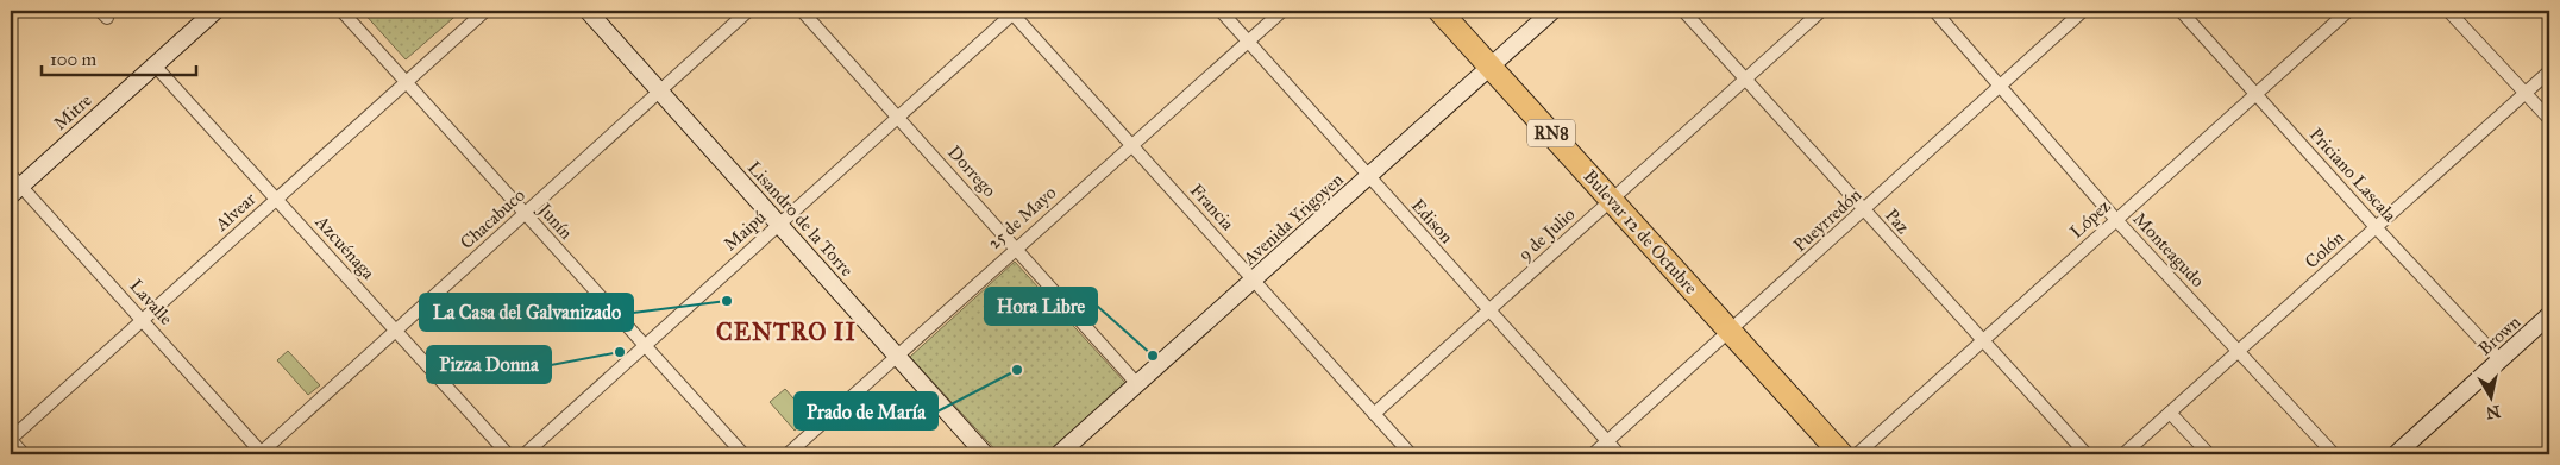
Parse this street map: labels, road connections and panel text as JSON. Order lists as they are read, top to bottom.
{
  "streets": {
    "highway": ["RN8", "Bulevar 12 de Octubre"],
    "main road": [
      "Mitre",
      "Lisandro de la Torre",
      "Avenida Yrigoyen",
      "Brown"
    ],
    "street": [
      "Dorrego",
      "Priciano Lascala",
      "Francia",
      "Alvear",
      "25 de Mayo",
      "Chacabuco",
      "López",
      "Pueyrredón",
      "Junín",
      "Edison",
      "Paz",
      "Maipú",
      "9 de Julio",
      "Azcuénaga",
      "Monteagudo",
      "Colón",
      "Lavalle"
    ]
  },
  "crossings": [
    ["Mitre", "Azcuénaga"],
    ["Mitre", "Lavalle"],
    ["Dorrego", "25 de Mayo"],
    ["Dorrego", "Avenida Yrigoyen"],
    ["Dorrego", "Maipú"],
    ["Priciano Lascala", "López"],
    ["Priciano Lascala", "Colón"],
    ["Priciano Lascala", "Brown"],
    ["Francia", "25 de Mayo"],
    ["Francia", "Avenida Yrigoyen"],
    ["Francia", "Maipú"],
    ["Francia", "9 de Julio"],
    ["Alvear", "Junín"],
    ["Alvear", "Azcuénaga"],
    ["Alvear", "Lavalle"],
    ["25 de Mayo", "Lisandro de la Torre"],
    ["25 de Mayo", "Edison"],
    ["Chacabuco", "Lisandro de la Torre"],
    ["Chacabuco", "Junín"],
    ["Chacabuco", "Azcuénaga"],
    ["Chacabuco", "Lavalle"],
    ["Lisandro de la Torre", "Maipú"],
    ["Avenida Yrigoyen", "Edison"],
    ["Avenida Yrigoyen", "Bulevar 12 de Octubre"],
    ["López", "Paz"],
    ["López", "Monteagudo"],
    ["Pueyrredón", "Edison"],
    ["Pueyrredón", "Paz"],
    ["Pueyrredón", "Bulevar 12 de Octubre"],
    ["Pueyrredón", "Monteagudo"],
    ["Junín", "Maipú"],
    ["Edison", "9 de Julio"],
    ["Paz", "9 de Julio"],
    ["Bulevar 12 de Octubre", "9 de Julio"],
    ["Monteagudo", "Colón"]
  ],
  "districts": ["CENTRO II"],
  "places": [
    "La Casa del Galvanizado",
    "Pizza Donna",
    "Hora Libre",
    "Prado de María"
  ],
  "scale_bar": "100 m",
  "north": "bottom"
}
